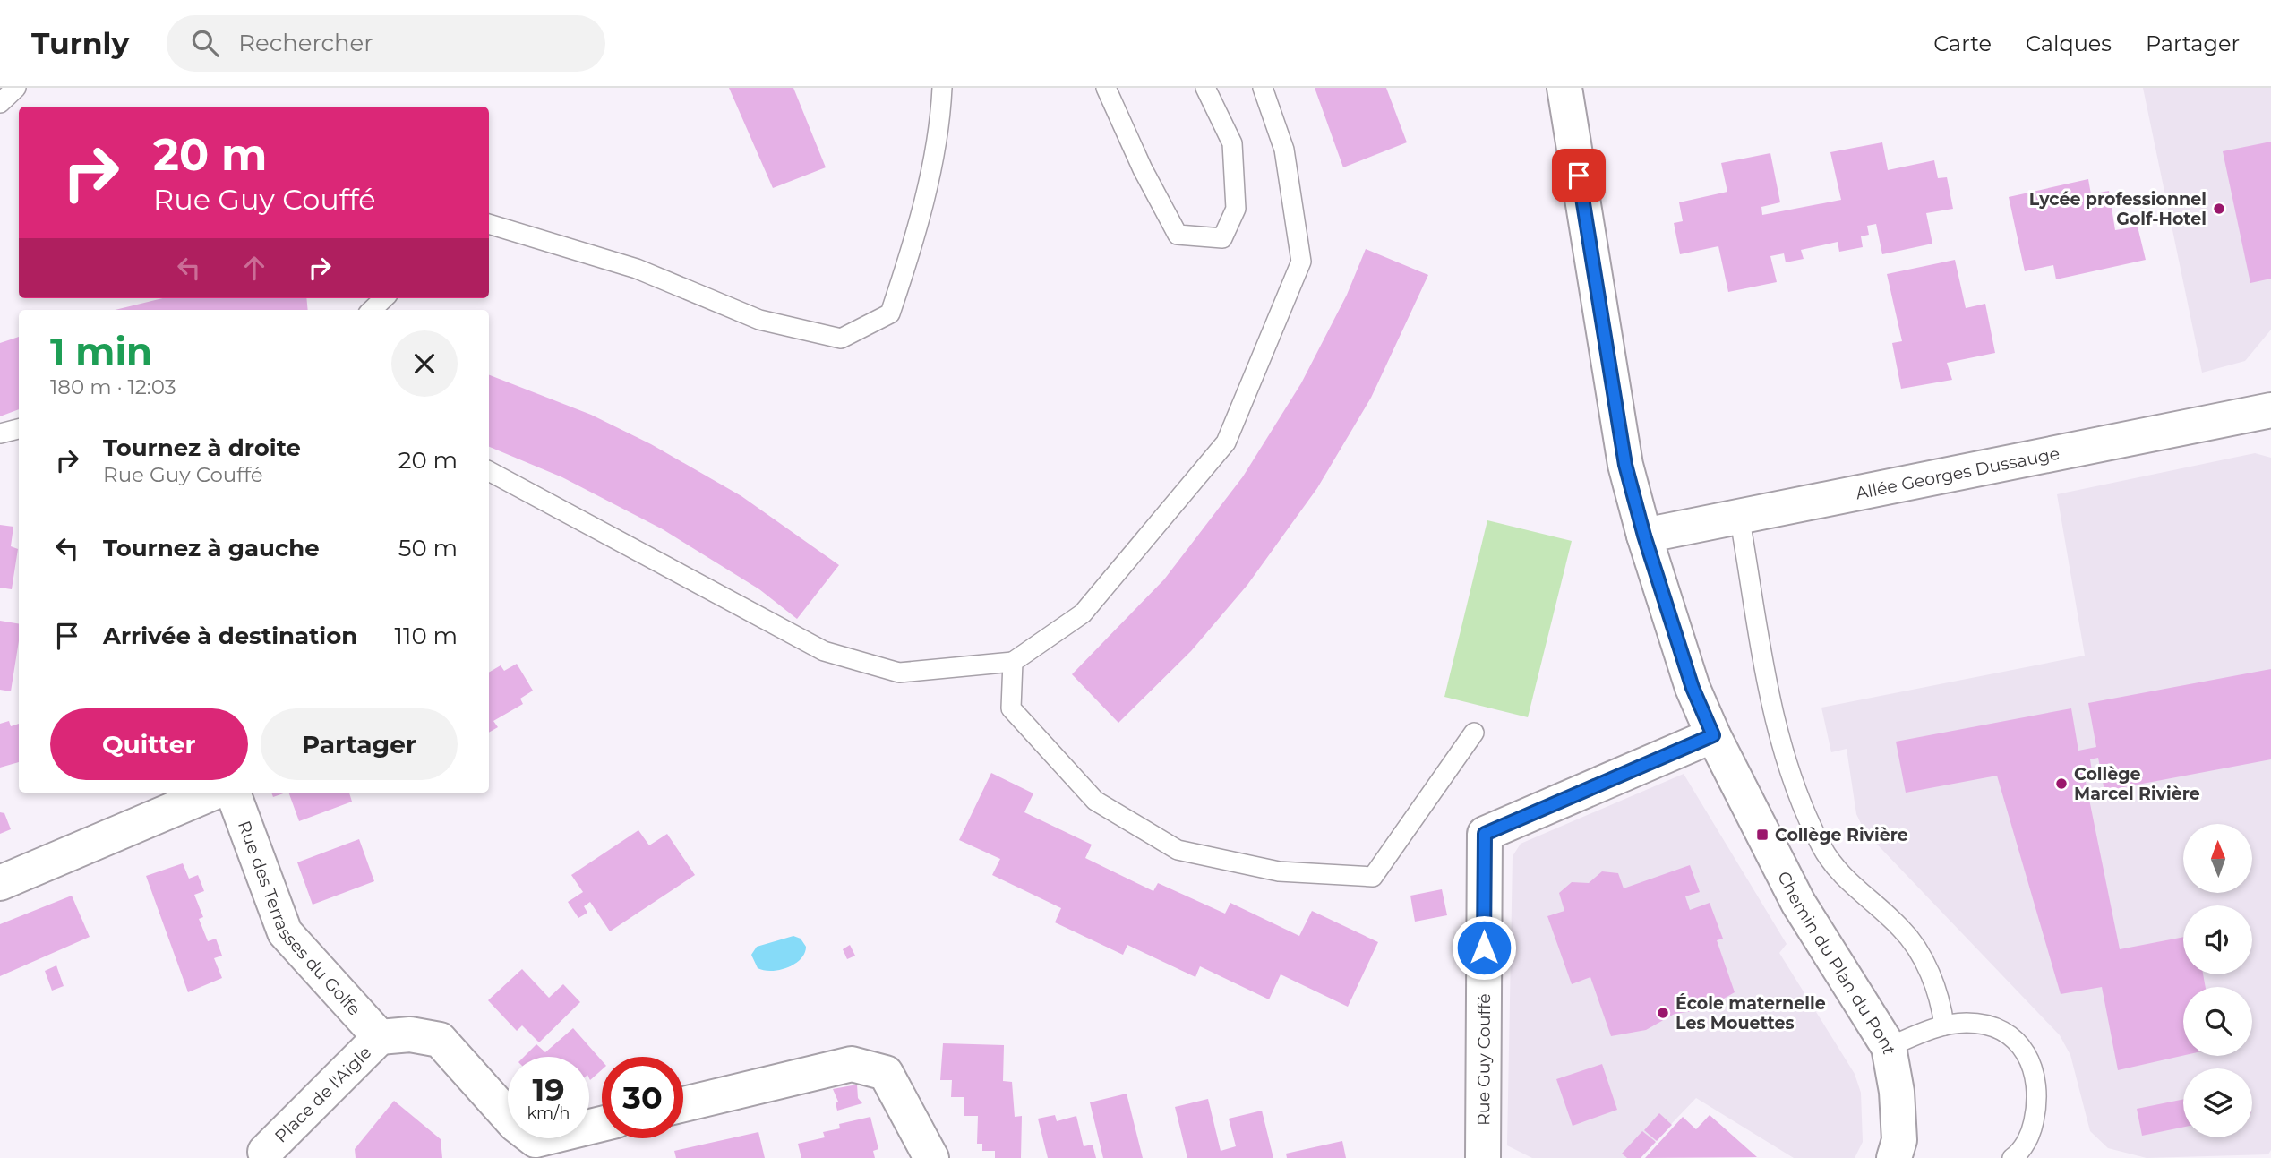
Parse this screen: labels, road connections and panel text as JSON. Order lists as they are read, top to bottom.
{
  "streets": {
    "street": [
      "Allée Georges Dussauge",
      "Rue des Terrasses du Golfe",
      "Chemin du Plan du Pont",
      "Rue Guy Couffé",
      "Place de l'Aigle"
    ]
  },
  "crossings": [
    ["Allée Georges Dussauge", "Chemin du Plan du Pont"],
    ["Rue des Terrasses du Golfe", "Place de l'Aigle"],
    ["Chemin du Plan du Pont", "Rue Guy Couffé"]
  ],
  "places": {
    "other": ["Lycée professionnel Golf-Hotel", "Collège Marcel Rivière", "École maternelle Les Mouettes"],
    "transit": ["Collège Rivière"]
  },
  "north": "top",
  "page": {
    "header": "Turnly",
    "search": "Rechercher",
    "nav": ["Carte", "Calques", "Partager"],
    "turn": ["20 m", "Rue Guy Couffé"],
    "heading": ["1 min", "180 m · 12:03"],
    "list": [
      {
        "name": "Tournez à droite",
        "note": "Rue Guy Couffé",
        "value": "20 m"
      },
      {
        "name": "Tournez à gauche",
        "value": "50 m"
      },
      {
        "name": "Arrivée à destination",
        "value": "110 m"
      }
    ],
    "buttons": ["Quitter", "Partager"],
    "speed": "19 km/h",
    "limit": "30"
  }
}
